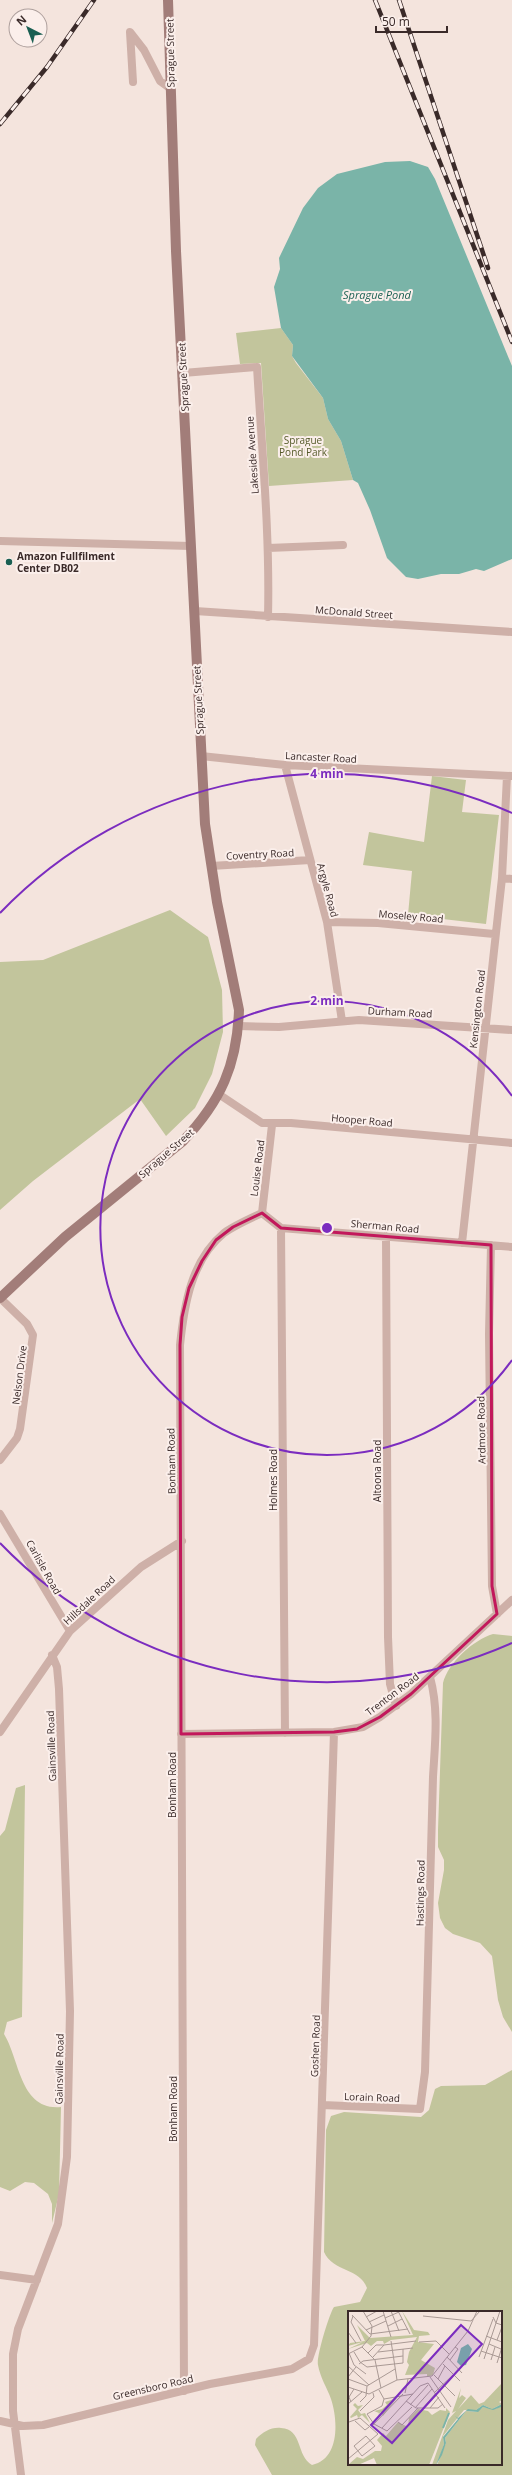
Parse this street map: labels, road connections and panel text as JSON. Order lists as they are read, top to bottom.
{
  "streets": {
    "main road": ["Sprague Street"],
    "street": [
      "Lakeside Avenue",
      "McDonald Street",
      "Lancaster Road",
      "Coventry Road",
      "Argyle Road",
      "Moseley Road",
      "Kensington Road",
      "Durham Road",
      "Hooper Road",
      "Louise Road",
      "Sherman Road",
      "Nelson Drive",
      "Ardmore Road",
      "Bonham Road",
      "Altoona Road",
      "Holmes Road",
      "Carlisle Road",
      "Hillsdale Road",
      "Trenton Road",
      "Gainsville Road",
      "Hastings Road",
      "Goshen Road",
      "Lorain Road",
      "Greensboro Road"
    ]
  },
  "crossings": [
    ["Sprague Street", "Lakeside Avenue"],
    ["Sprague Street", "McDonald Street"],
    ["Sprague Street", "Lancaster Road"],
    ["Sprague Street", "Coventry Road"],
    ["Sprague Street", "Durham Road"],
    ["Sprague Street", "Hooper Road"],
    ["Sprague Street", "Nelson Drive"],
    ["Lakeside Avenue", "McDonald Street"],
    ["Lancaster Road", "Argyle Road"],
    ["Lancaster Road", "Kensington Road"],
    ["Coventry Road", "Argyle Road"],
    ["Argyle Road", "Moseley Road"],
    ["Argyle Road", "Durham Road"],
    ["Moseley Road", "Kensington Road"],
    ["Kensington Road", "Durham Road"],
    ["Kensington Road", "Hooper Road"],
    ["Kensington Road", "Sherman Road"],
    ["Hooper Road", "Louise Road"],
    ["Louise Road", "Bonham Road"],
    ["Sherman Road", "Ardmore Road"],
    ["Sherman Road", "Altoona Road"],
    ["Sherman Road", "Holmes Road"],
    ["Ardmore Road", "Trenton Road"],
    ["Bonham Road", "Hillsdale Road"],
    ["Bonham Road", "Trenton Road"],
    ["Bonham Road", "Greensboro Road"],
    ["Altoona Road", "Trenton Road"],
    ["Holmes Road", "Trenton Road"],
    ["Carlisle Road", "Hillsdale Road"],
    ["Hillsdale Road", "Gainsville Road"],
    ["Trenton Road", "Hastings Road"],
    ["Trenton Road", "Goshen Road"],
    ["Gainsville Road", "Greensboro Road"],
    ["Hastings Road", "Lorain Road"],
    ["Goshen Road", "Lorain Road"],
    ["Goshen Road", "Greensboro Road"]
  ],
  "water": ["Sprague Pond"],
  "parks": ["Sprague Pond Park"],
  "places": ["Amazon Fullfilment Center DB02"],
  "scale_bar": "50 m",
  "north": "top left",
  "rings": ["4 min", "2 min"]
}
